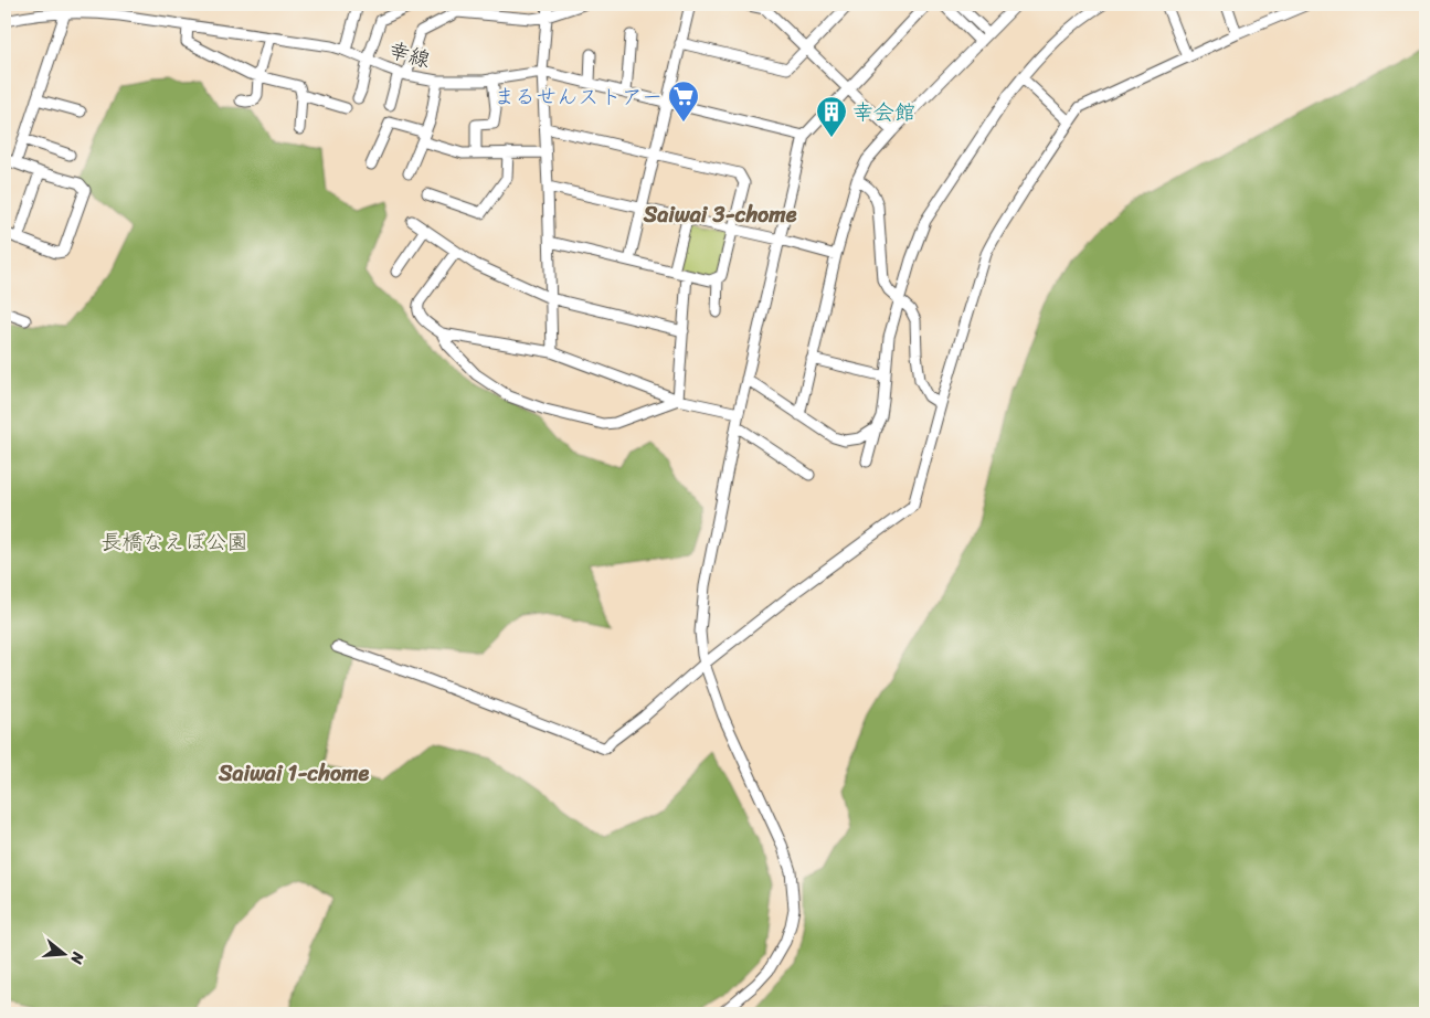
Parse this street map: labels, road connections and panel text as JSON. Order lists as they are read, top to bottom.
{
  "streets": {
    "street": ["幸線"]
  },
  "districts": ["Saiwai 3-chome", "Saiwai 1-chome"],
  "parks": ["長橋なえぼ公園"],
  "places": {
    "supermarket": ["まるせんストアー"],
    "building": ["幸会館"]
  },
  "north": "right"
}
